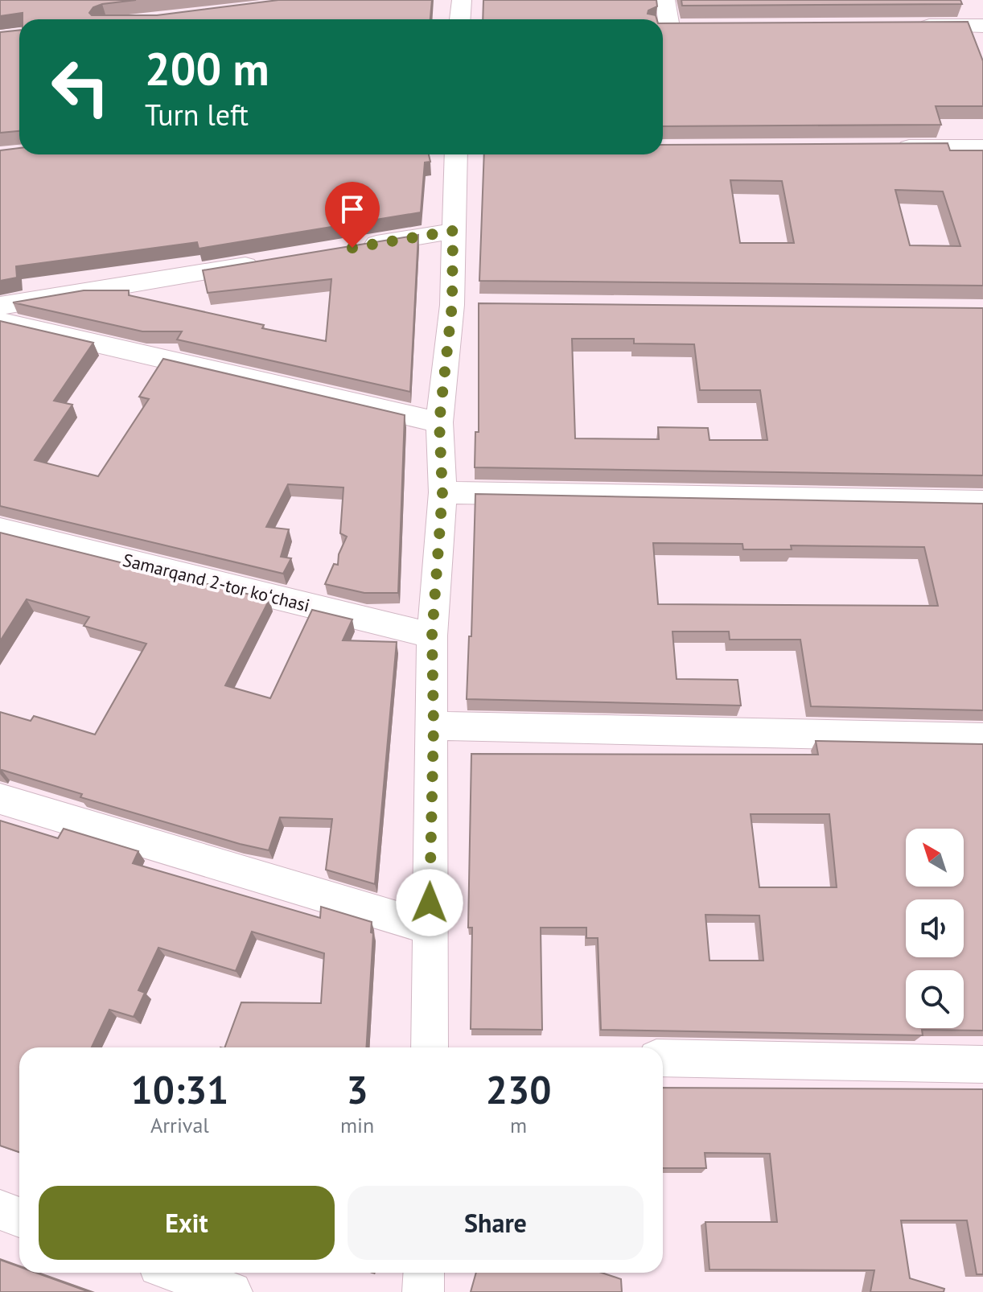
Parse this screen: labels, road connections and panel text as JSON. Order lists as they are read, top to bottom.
{
  "streets": {
    "street": ["Samarqand 2-tor koʻchasi"]
  },
  "north": "top left",
  "page": {
    "turn": ["200 m", "Turn left"],
    "eta": [
      "10:31",
      "Arrival",
      "3",
      "min",
      "230",
      "m"
    ],
    "buttons": ["Exit", "Share"]
  }
}
